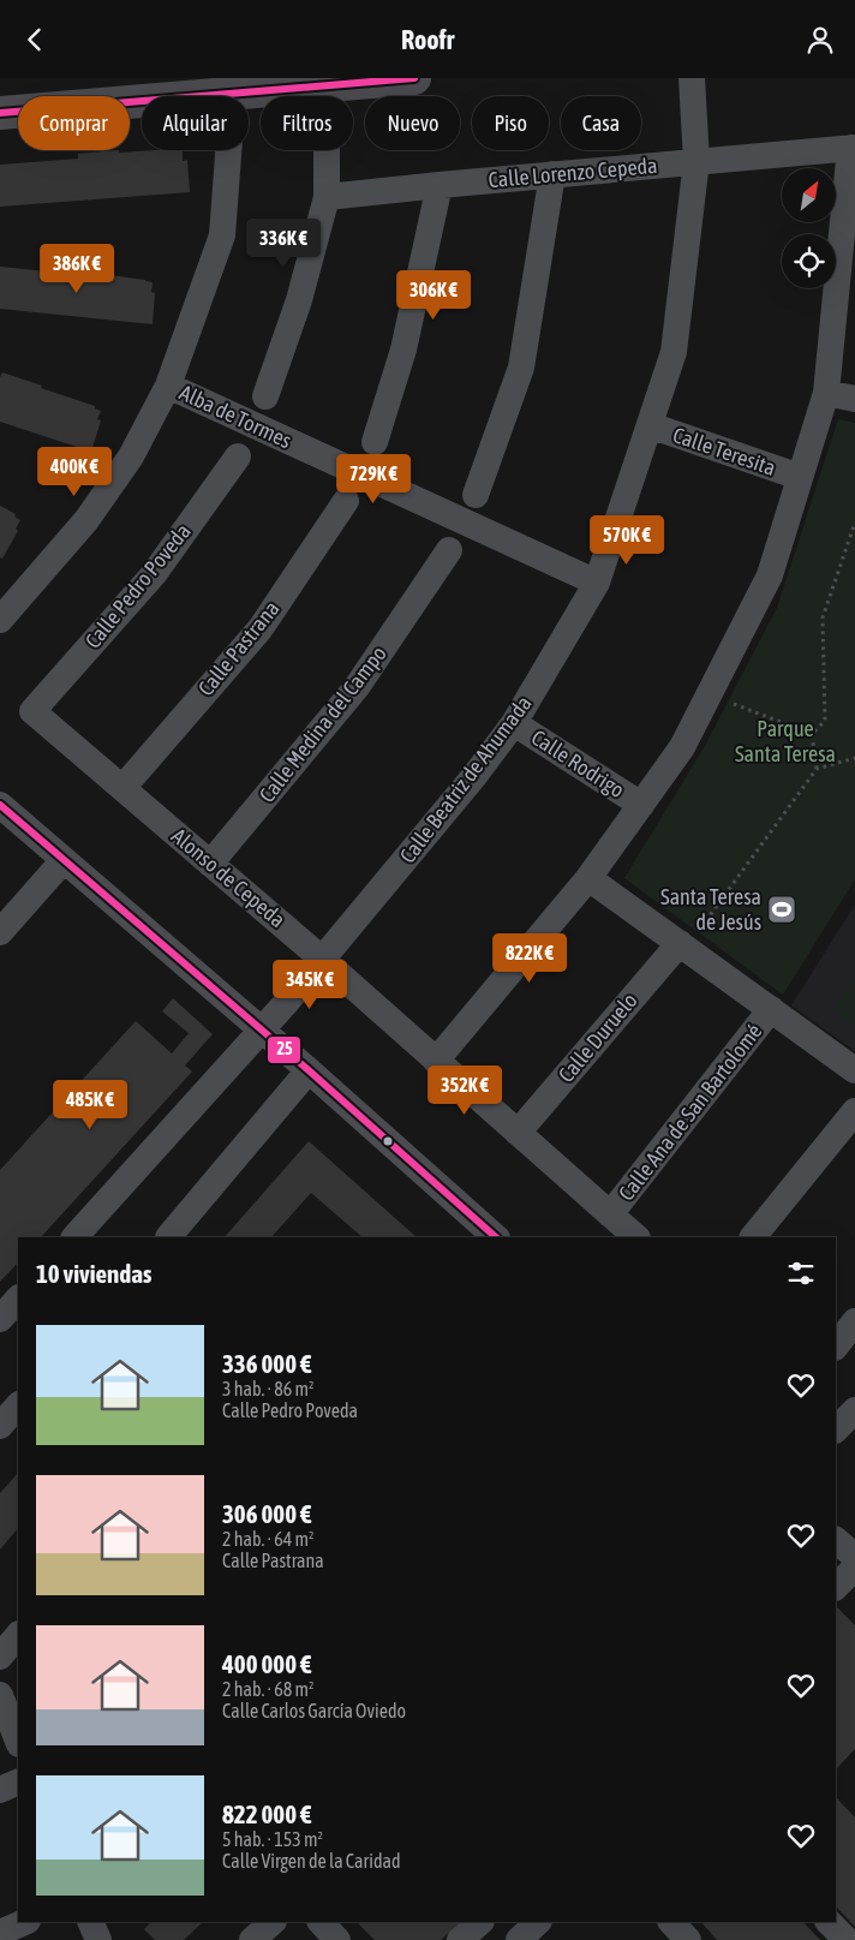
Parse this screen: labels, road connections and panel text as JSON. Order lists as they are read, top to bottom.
{
  "streets": {
    "street": [
      "Calle Lorenzo Cepeda",
      "Alba de Tormes",
      "Calle Teresita",
      "Calle Pedro Poveda",
      "Calle Pastrana",
      "Calle Medina del Campo",
      "Calle Rodrigo",
      "Calle Beatriz de Ahumada",
      "Alonso de Cepeda",
      "Calle Duruelo",
      "Calle Ana de San Bartolomé"
    ]
  },
  "crossings": [
    ["Calle Lorenzo Cepeda", "Calle Beatriz de Ahumada"],
    ["Alba de Tormes", "Calle Beatriz de Ahumada"],
    ["Calle Teresita", "Calle Beatriz de Ahumada"],
    ["Calle Pedro Poveda", "Alonso de Cepeda"],
    ["Calle Pastrana", "Alonso de Cepeda"],
    ["Calle Medina del Campo", "Alonso de Cepeda"],
    ["Calle Rodrigo", "Calle Beatriz de Ahumada"],
    ["Calle Beatriz de Ahumada", "Alonso de Cepeda"],
    ["Alonso de Cepeda", "Calle Duruelo"],
    ["Alonso de Cepeda", "Calle Ana de San Bartolomé"]
  ],
  "parks": ["Parque Santa Teresa"],
  "places": {
    "sports": ["Santa Teresa de Jesús"]
  },
  "lines": ["transit line 25"],
  "north": "top right",
  "page": {
    "header": "Roofr",
    "chip": [
      "Comprar",
      "Alquilar",
      "Filtros",
      "Nuevo",
      "Piso",
      "Casa"
    ],
    "price": [
      "336K €",
      "386K €",
      "306K €",
      "400K €",
      "729K €",
      "570K €",
      "822K €",
      "345K €",
      "352K €",
      "485K €"
    ],
    "heading": "10 viviendas",
    "list": [
      {
        "name": "336 000 €",
        "note": "3 hab. · 86 m² · Calle Pedro Poveda"
      },
      {
        "name": "306 000 €",
        "note": "2 hab. · 64 m² · Calle Pastrana"
      },
      {
        "name": "400 000 €",
        "note": "2 hab. · 68 m² · Calle Carlos García Oviedo"
      },
      {
        "name": "822 000 €",
        "note": "5 hab. · 153 m² · Calle Virgen de la Caridad"
      }
    ]
  }
}
